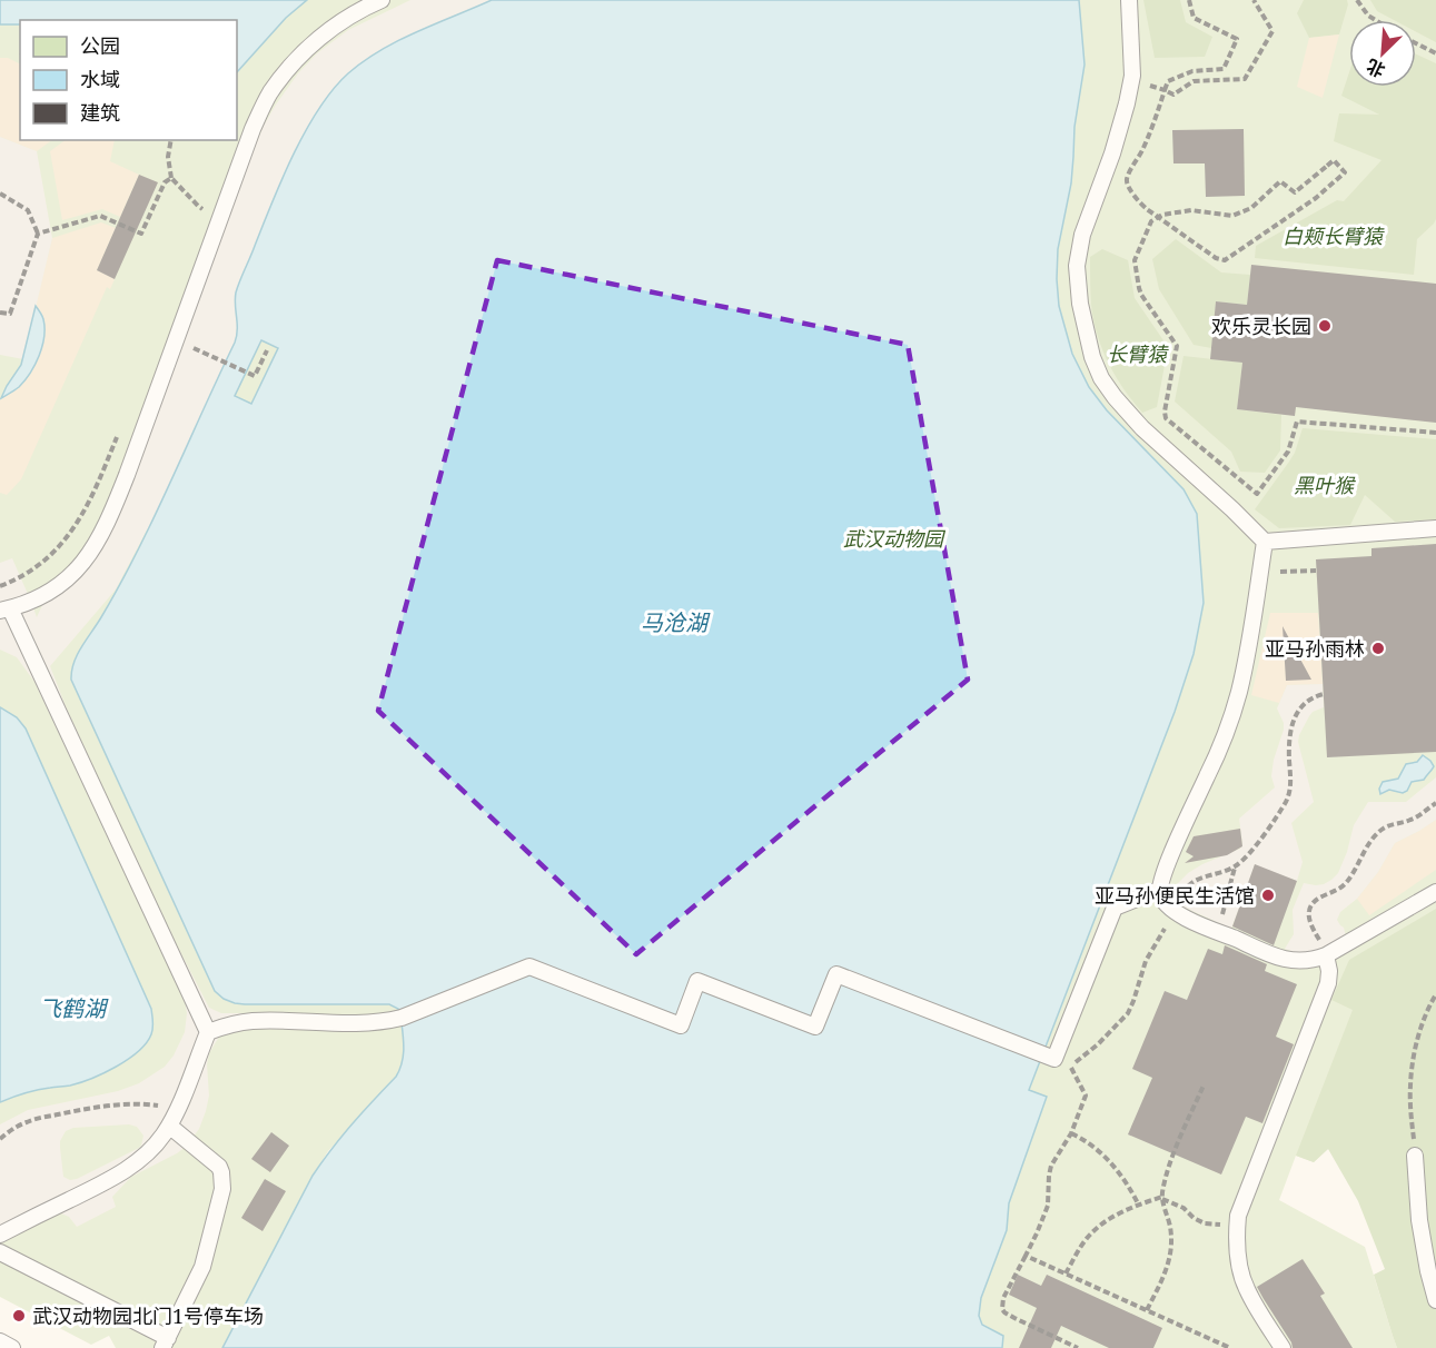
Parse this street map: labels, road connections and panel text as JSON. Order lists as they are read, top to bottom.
{
  "water": ["马沧湖", "飞鹤湖"],
  "parks": [
    "白颊长臂猿",
    "长臂猿",
    "黑叶猴",
    "武汉动物园"
  ],
  "places": [
    "欢乐灵长园",
    "亚马孙雨林",
    "亚马孙便民生活馆",
    "武汉动物园北门1号停车场"
  ],
  "legend": ["公园", "水域", "建筑"],
  "north": "bottom left"
}
